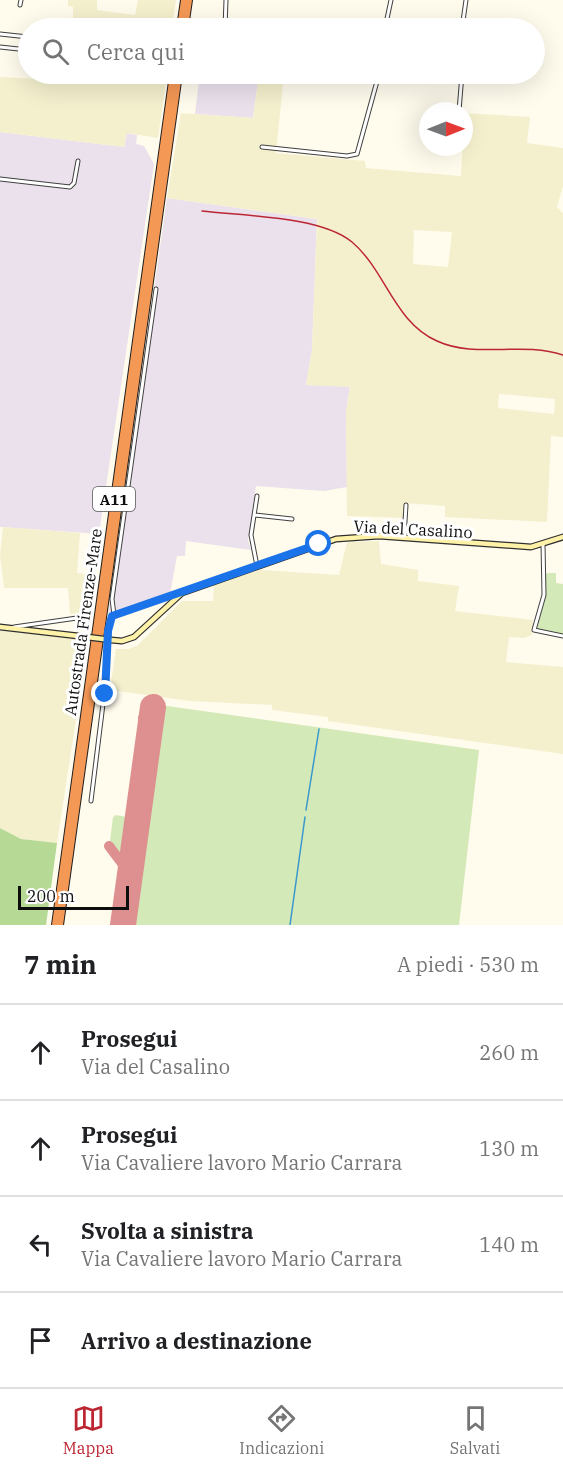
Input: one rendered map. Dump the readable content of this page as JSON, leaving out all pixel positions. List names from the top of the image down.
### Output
{
  "streets": {
    "highway": ["A11", "Autostrada Firenze-Mare"],
    "street": ["Via del Casalino"]
  },
  "scale_bar": "200 m",
  "north": "right",
  "page": {
    "search": "Cerca qui",
    "scale": "200 m",
    "heading": ["7 min", "A piedi · 530 m"],
    "list": [
      ["Prosegui", "Via del Casalino", "260 m"],
      ["Prosegui", "Via Cavaliere lavoro Mario Carrara", "130 m"],
      ["Svolta a sinistra", "Via Cavaliere lavoro Mario Carrara", "140 m"],
      "Arrivo a destinazione"
    ],
    "nav": ["Mappa", "Indicazioni", "Salvati"]
  }
}
